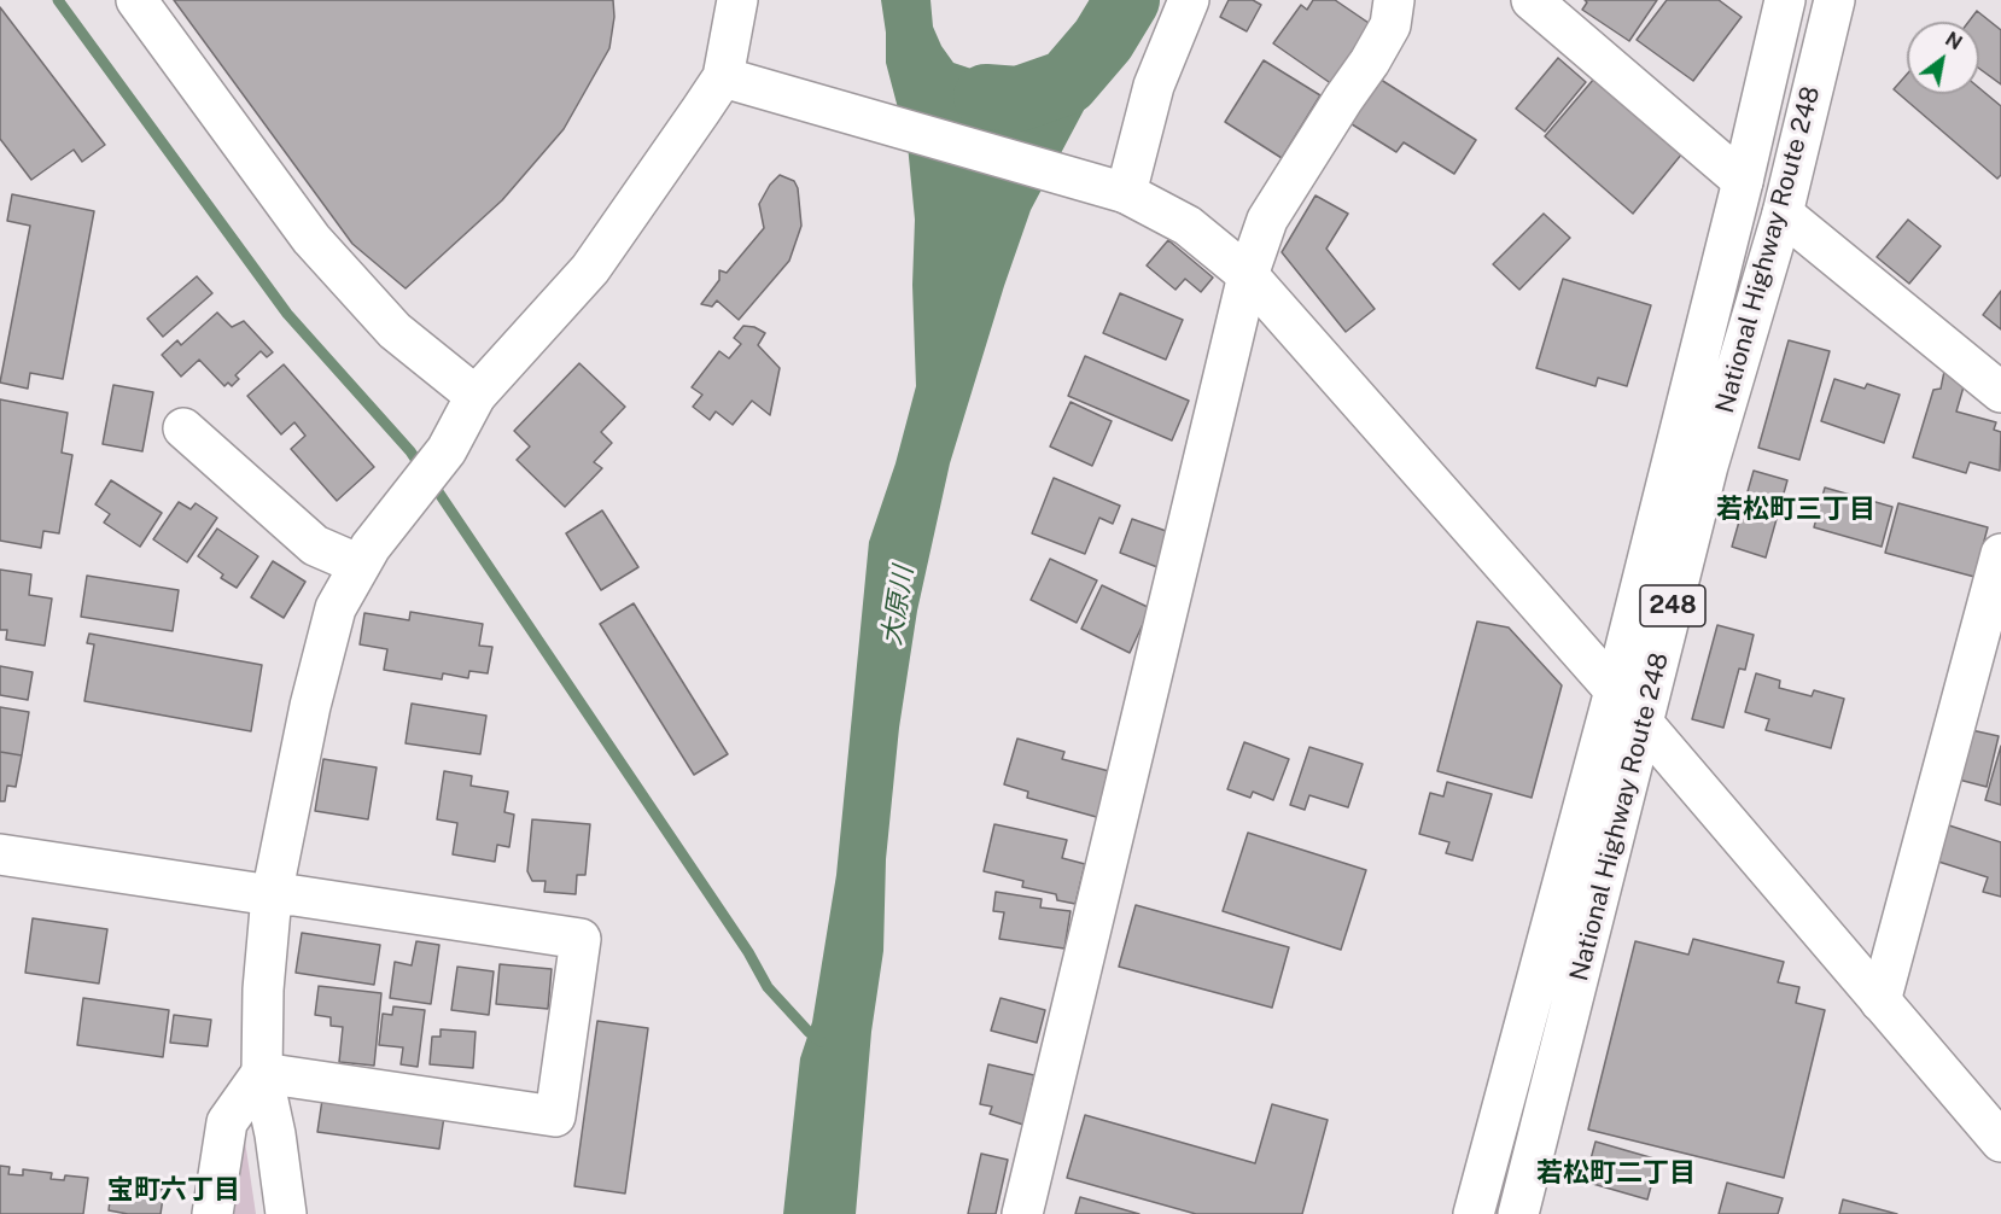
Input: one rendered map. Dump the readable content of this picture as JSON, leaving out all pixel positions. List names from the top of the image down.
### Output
{
  "streets": {
    "main road": ["National Highway Route 248", "248"]
  },
  "districts": ["若松町三丁目", "若松町二丁目", "宝町六丁目"],
  "water": ["大原川"],
  "north": "top right"
}
